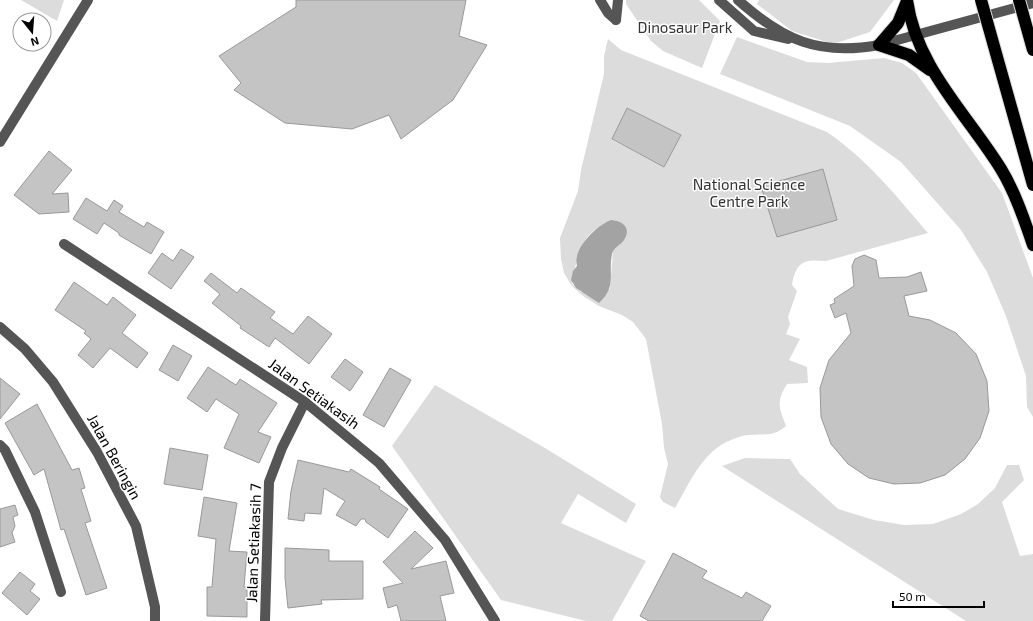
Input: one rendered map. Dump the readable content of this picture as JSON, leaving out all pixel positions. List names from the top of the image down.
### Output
{
  "streets": {
    "street": ["Jalan Setiakasih", "Jalan Beringin", "Jalan Setiakasih 7"]
  },
  "crossings": [
    ["Jalan Setiakasih", "Jalan Setiakasih 7"]
  ],
  "parks": ["Dinosaur Park", "National Science Centre Park"],
  "scale_bar": "50 m",
  "north": "bottom"
}
